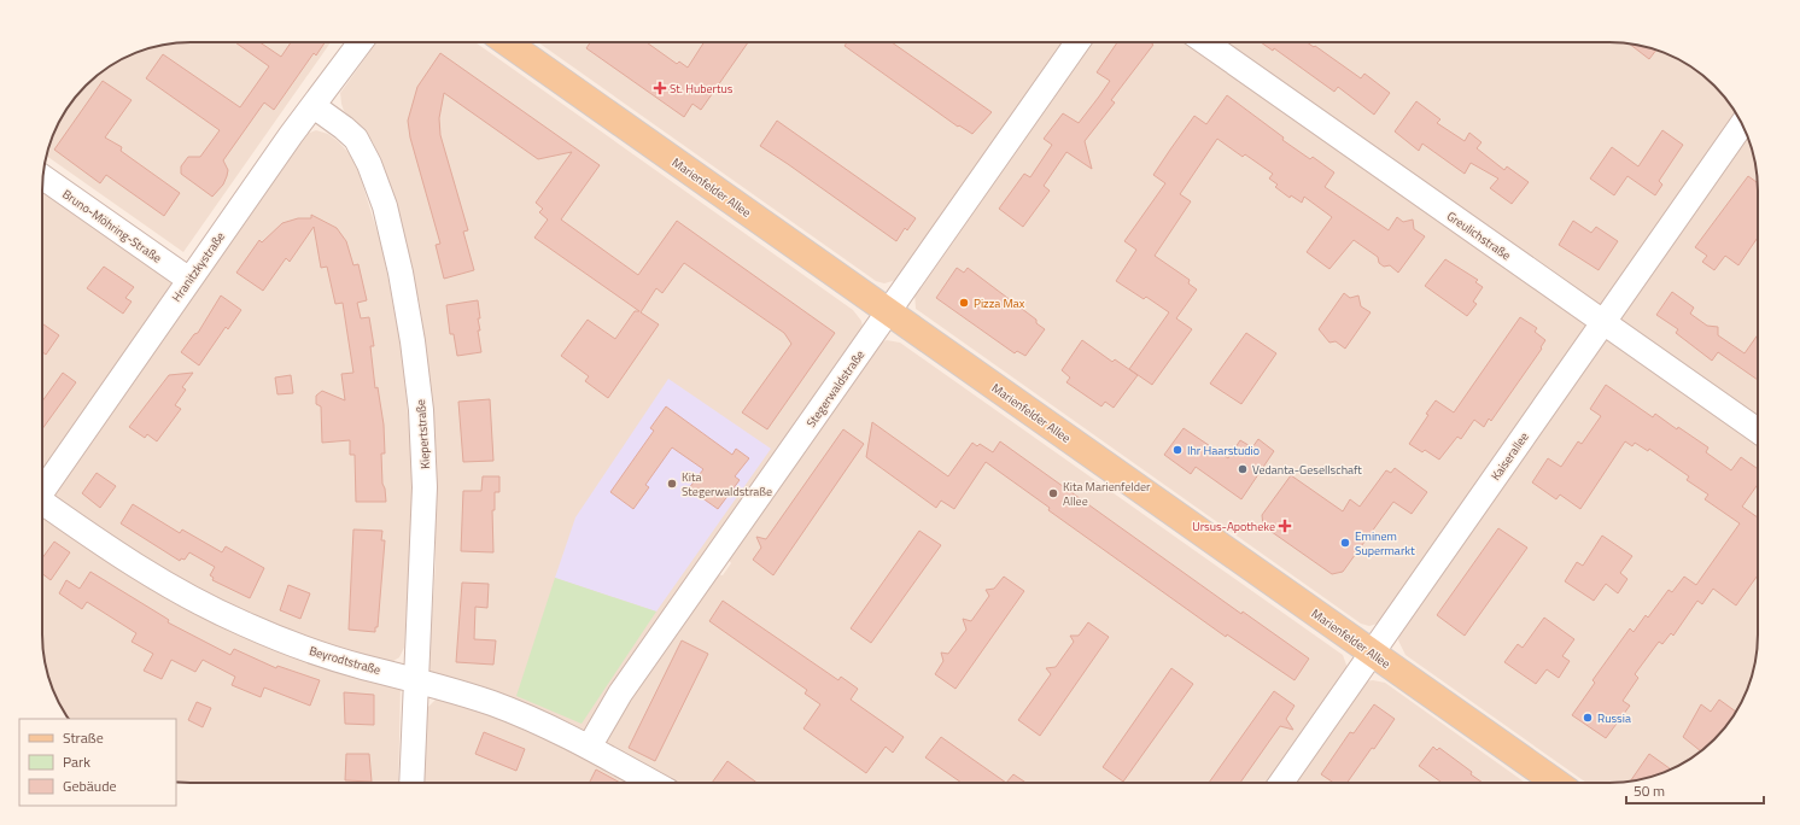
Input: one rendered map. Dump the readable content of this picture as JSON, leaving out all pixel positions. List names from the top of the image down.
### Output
{
  "streets": {
    "main road": ["Marienfelder Allee"],
    "street": [
      "Bruno-Möhring-Straße",
      "Greulichstraße",
      "Hranitzkystraße",
      "Stegerwaldstraße",
      "Kiepertstraße",
      "Kaiserallee",
      "Beyrodtstraße"
    ]
  },
  "crossings": [
    ["Marienfelder Allee", "Stegerwaldstraße"],
    ["Marienfelder Allee", "Kaiserallee"],
    ["Bruno-Möhring-Straße", "Hranitzkystraße"],
    ["Greulichstraße", "Kaiserallee"],
    ["Hranitzkystraße", "Kiepertstraße"],
    ["Stegerwaldstraße", "Beyrodtstraße"],
    ["Kiepertstraße", "Beyrodtstraße"]
  ],
  "places": {
    "health": ["St. Hubertus", "Ursus-Apotheke"],
    "other": [
      "Pizza Max",
      "Ihr Haarstudio",
      "Vedanta-Gesellschaft",
      "Kita Stegerwaldstraße",
      "Kita Marienfelder Allee",
      "Eminem Supermarkt",
      "Russia"
    ]
  },
  "legend": ["Straße", "Park", "Gebäude"],
  "scale_bar": "50 m"
}
